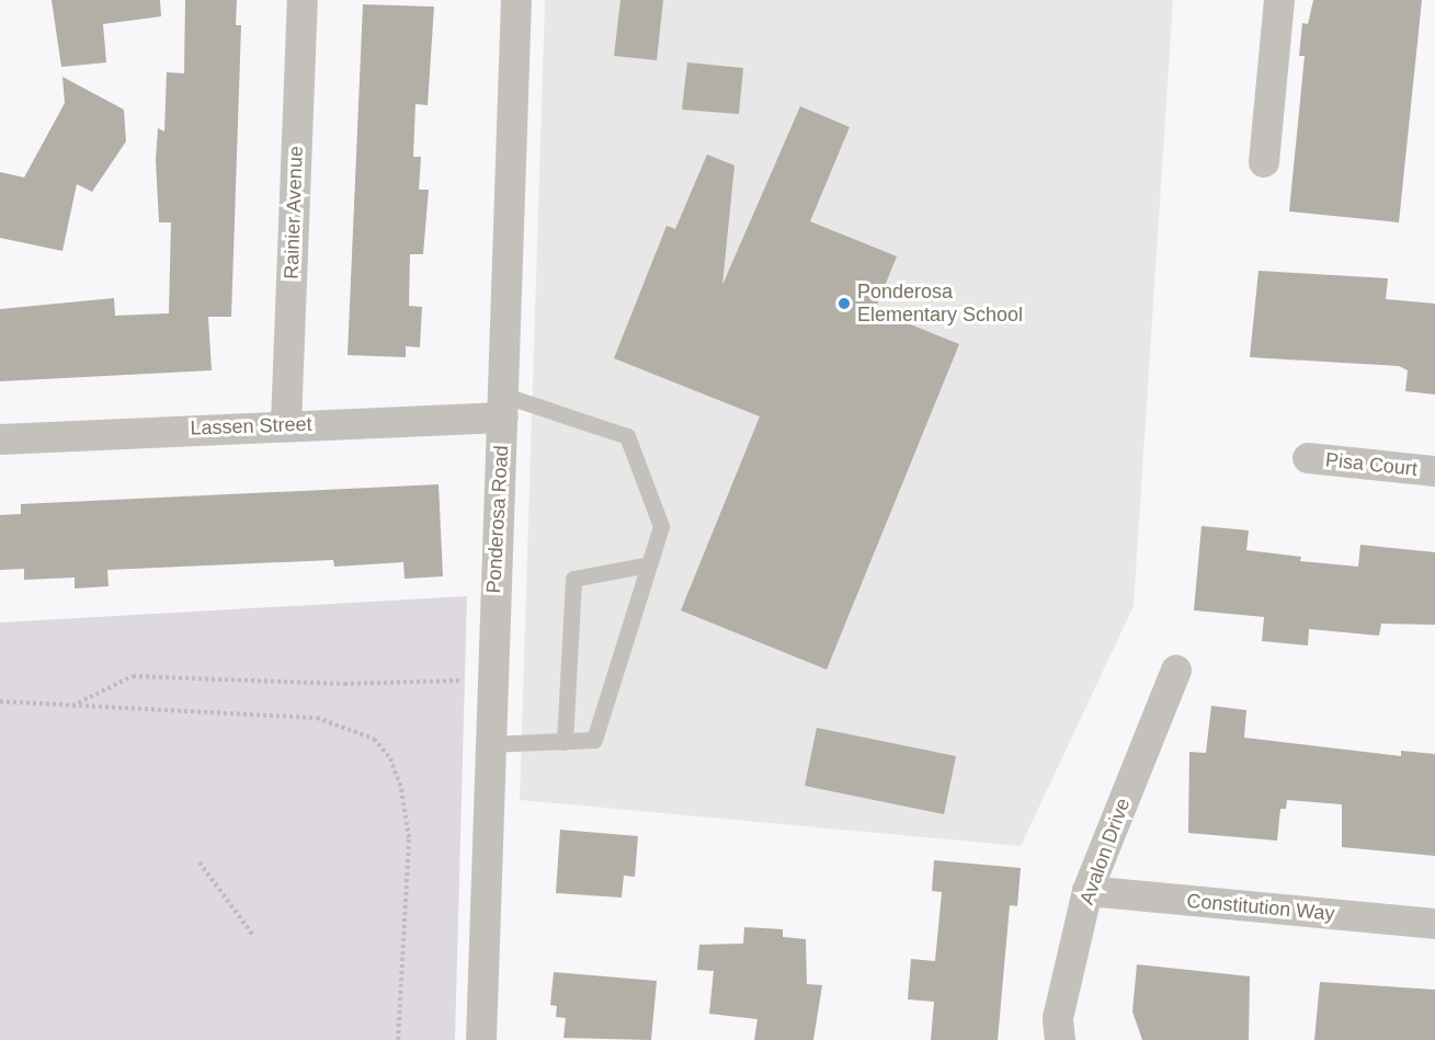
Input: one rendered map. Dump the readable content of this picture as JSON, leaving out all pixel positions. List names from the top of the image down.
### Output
{
  "streets": {
    "street": [
      "Rainier Avenue",
      "Lassen Street",
      "Pisa Court",
      "Ponderosa Road",
      "Avalon Drive",
      "Constitution Way"
    ]
  },
  "crossings": [
    ["Rainier Avenue", "Lassen Street"],
    ["Lassen Street", "Ponderosa Road"],
    ["Avalon Drive", "Constitution Way"]
  ],
  "places": ["Ponderosa Elementary School"]
}
